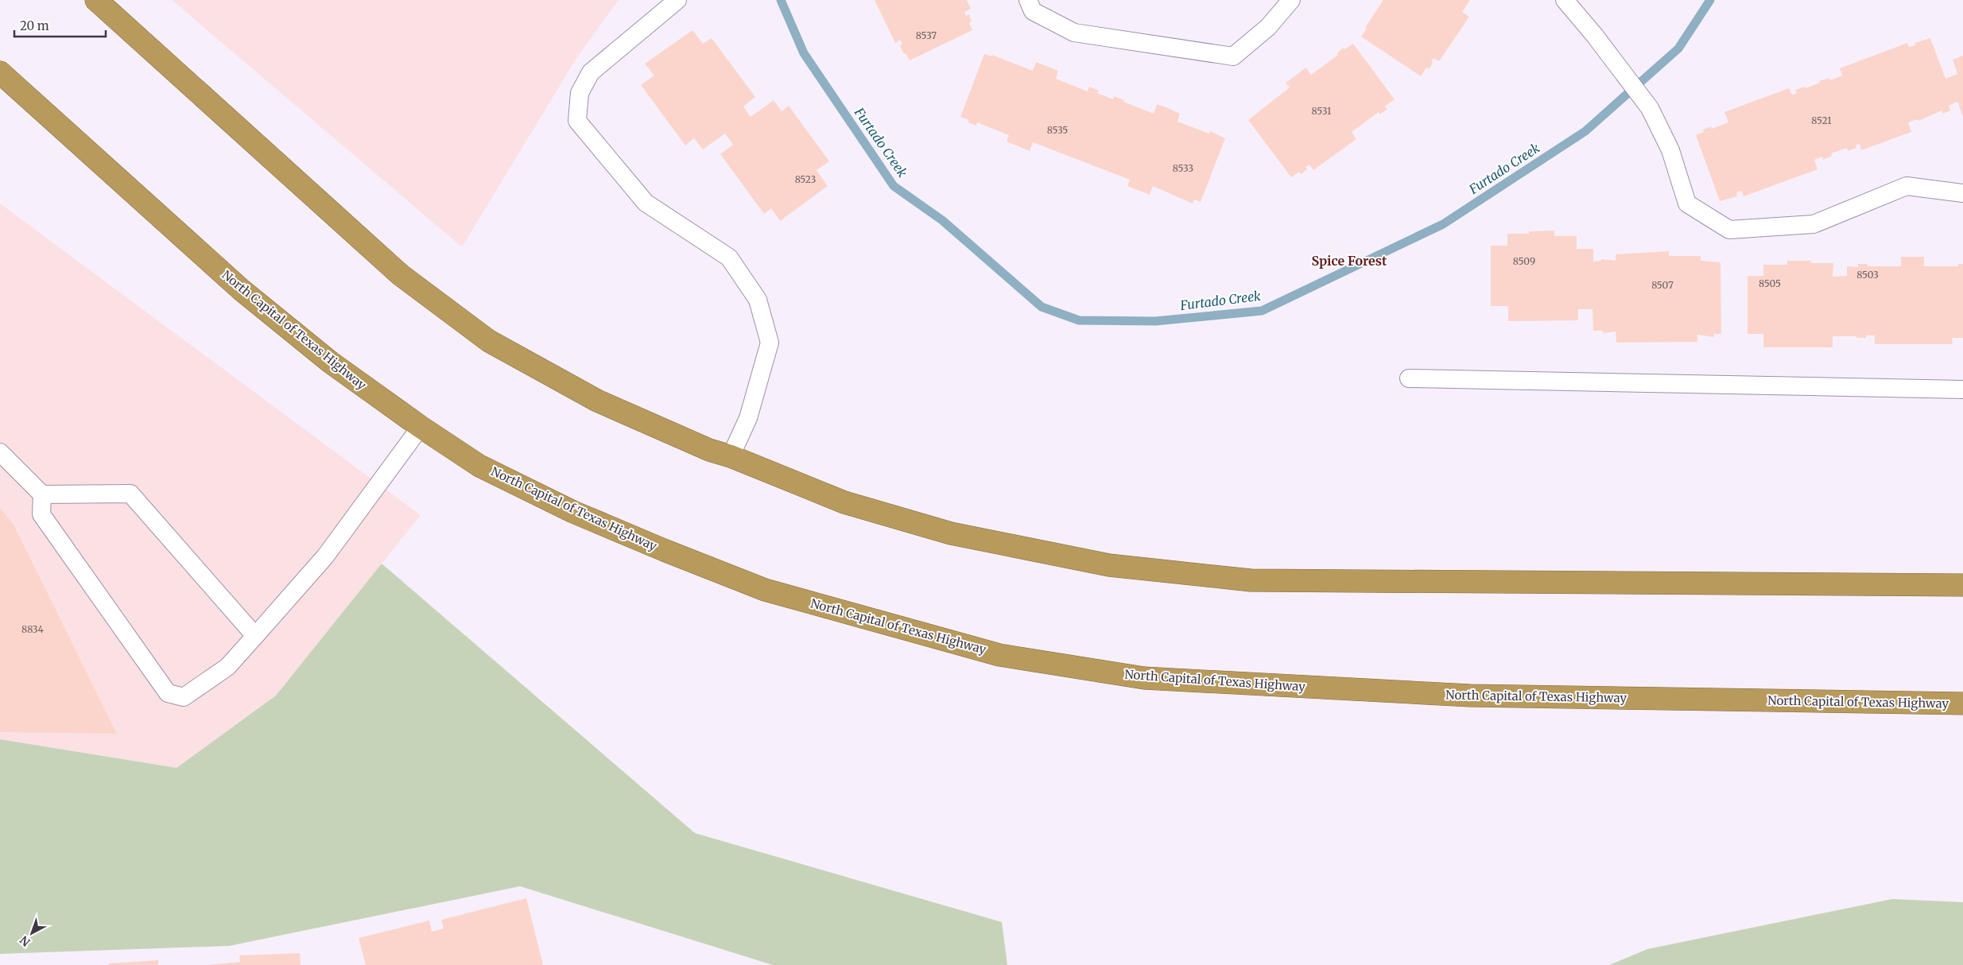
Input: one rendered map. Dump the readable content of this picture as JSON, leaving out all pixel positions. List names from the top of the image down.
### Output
{
  "streets": {
    "highway": ["North Capital of Texas Highway"]
  },
  "districts": ["Spice Forest"],
  "water": ["Furtado Creek"],
  "house_numbers": [
    "8537",
    "8531",
    "8521",
    "8535",
    "8533",
    "8523",
    "8509",
    "8503",
    "8505",
    "8507",
    "8834"
  ],
  "scale_bar": "20 m",
  "north": "bottom left"
}
